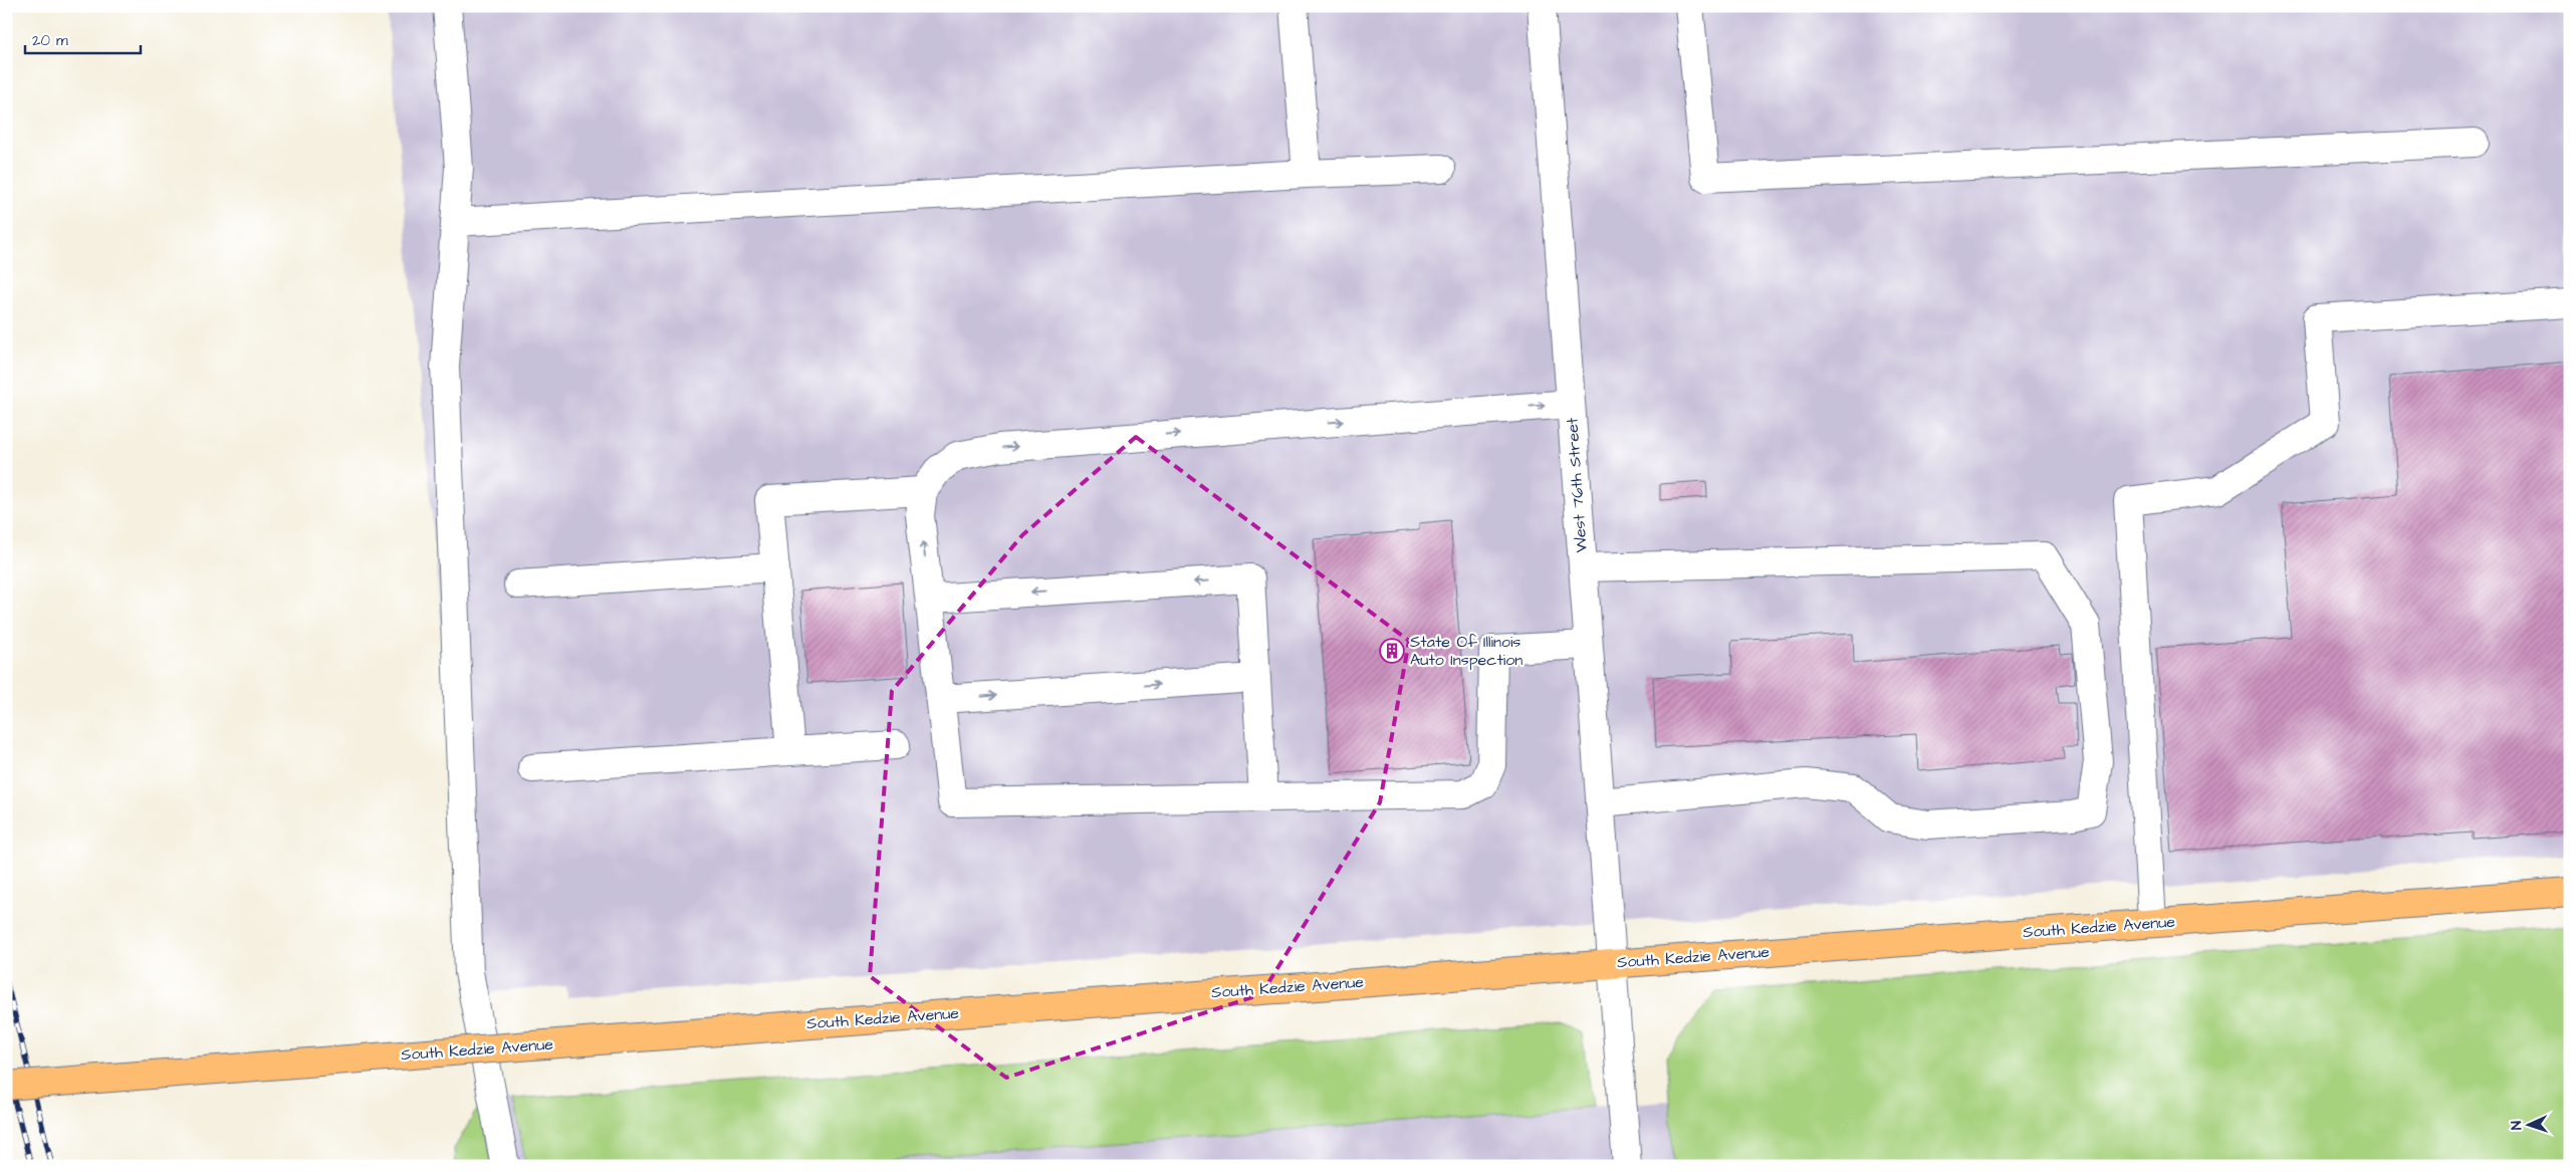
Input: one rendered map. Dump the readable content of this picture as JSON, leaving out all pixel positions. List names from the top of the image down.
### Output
{
  "streets": {
    "main road": ["South Kedzie Avenue"],
    "street": ["West 76th Street"]
  },
  "crossings": [
    ["West 76th Street", "South Kedzie Avenue"]
  ],
  "places": {
    "building": ["State Of Illinois Auto Inspection"]
  },
  "scale_bar": "20 m",
  "north": "left"
}
